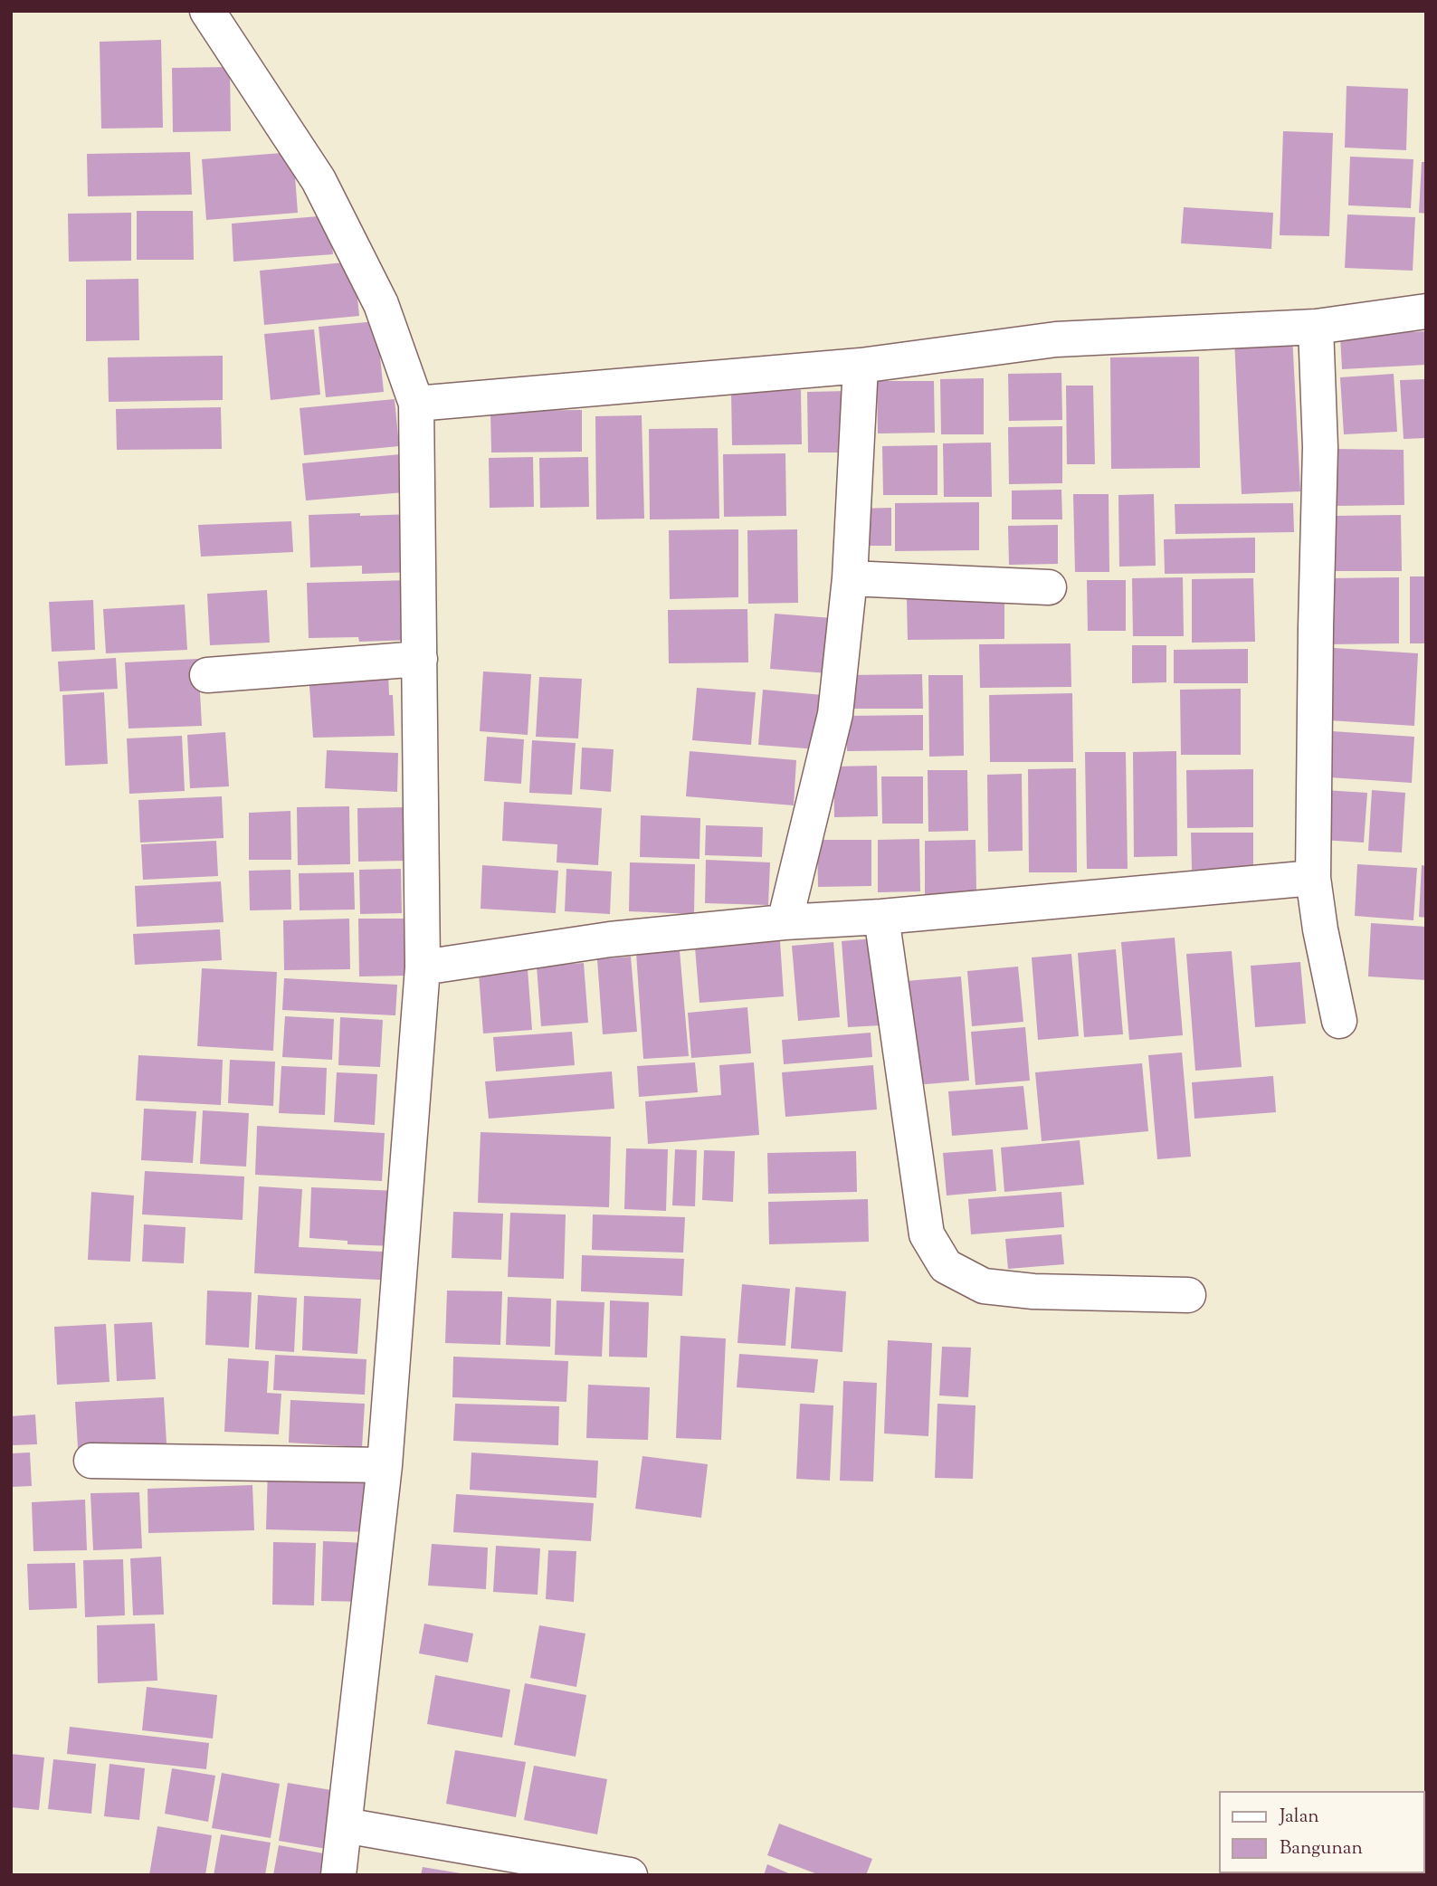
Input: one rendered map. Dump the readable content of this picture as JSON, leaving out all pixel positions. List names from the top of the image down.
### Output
{
  "legend": ["Jalan", "Bangunan"]
}
